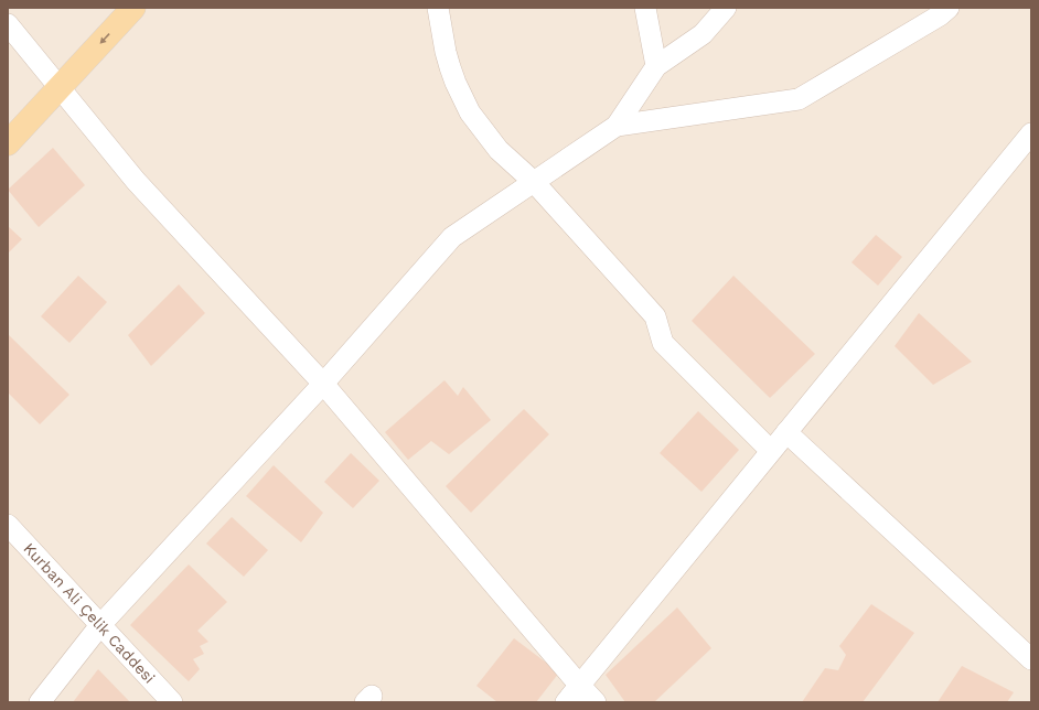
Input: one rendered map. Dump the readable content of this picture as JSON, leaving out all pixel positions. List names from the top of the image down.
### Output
{
  "streets": {
    "street": ["Kurban Ali Çelik Caddesi"]
  }
}
